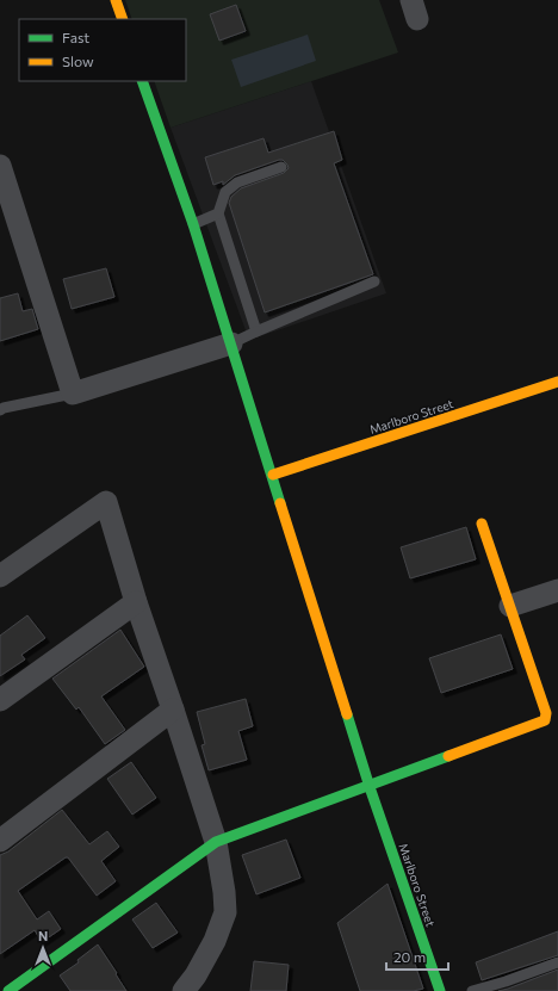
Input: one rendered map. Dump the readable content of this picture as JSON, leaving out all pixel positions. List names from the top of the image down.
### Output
{
  "streets": {
    "street": ["Marlboro Street"]
  },
  "legend": ["Fast", "Slow"],
  "scale_bar": "20 m",
  "north": "top"
}
